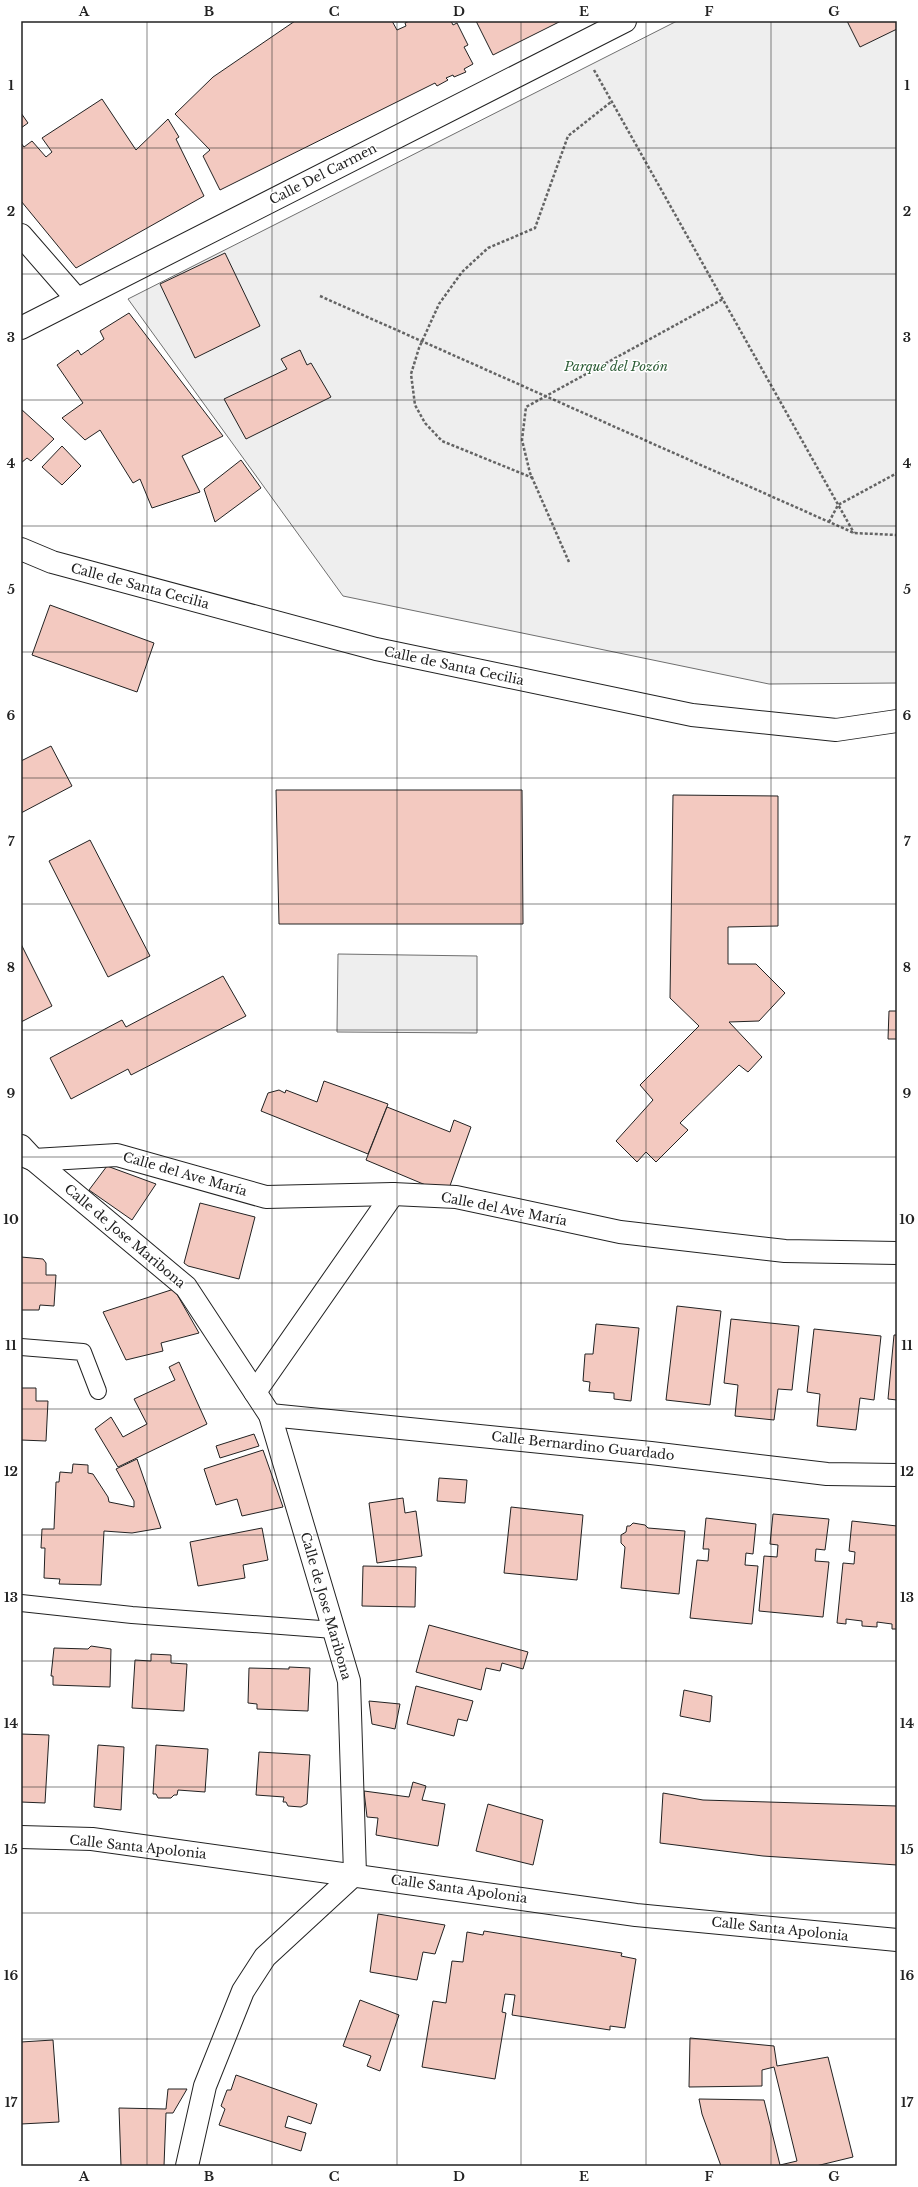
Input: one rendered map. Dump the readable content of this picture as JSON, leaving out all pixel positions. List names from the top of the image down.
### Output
{
  "streets": {
    "street": [
      "Calle Del Carmen",
      "Calle de Santa Cecilia",
      "Calle del Ave María",
      "Calle de Jose Maribona",
      "Calle Bernardino Guardado",
      "Calle Santa Apolonia"
    ]
  },
  "crossings": [
    ["Calle del Ave María", "Calle de Jose Maribona"],
    ["Calle de Jose Maribona", "Calle Bernardino Guardado"],
    ["Calle de Jose Maribona", "Calle Santa Apolonia"]
  ],
  "parks": ["Parque del Pozón"],
  "grid": {
    "columns": [
      "A",
      "B",
      "C",
      "D",
      "E",
      "F",
      "G"
    ],
    "rows": [
      "1",
      "2",
      "3",
      "4",
      "5",
      "6",
      "7",
      "8",
      "9",
      "10",
      "11",
      "12",
      "13",
      "14",
      "15",
      "16",
      "17"
    ]
  }
}
